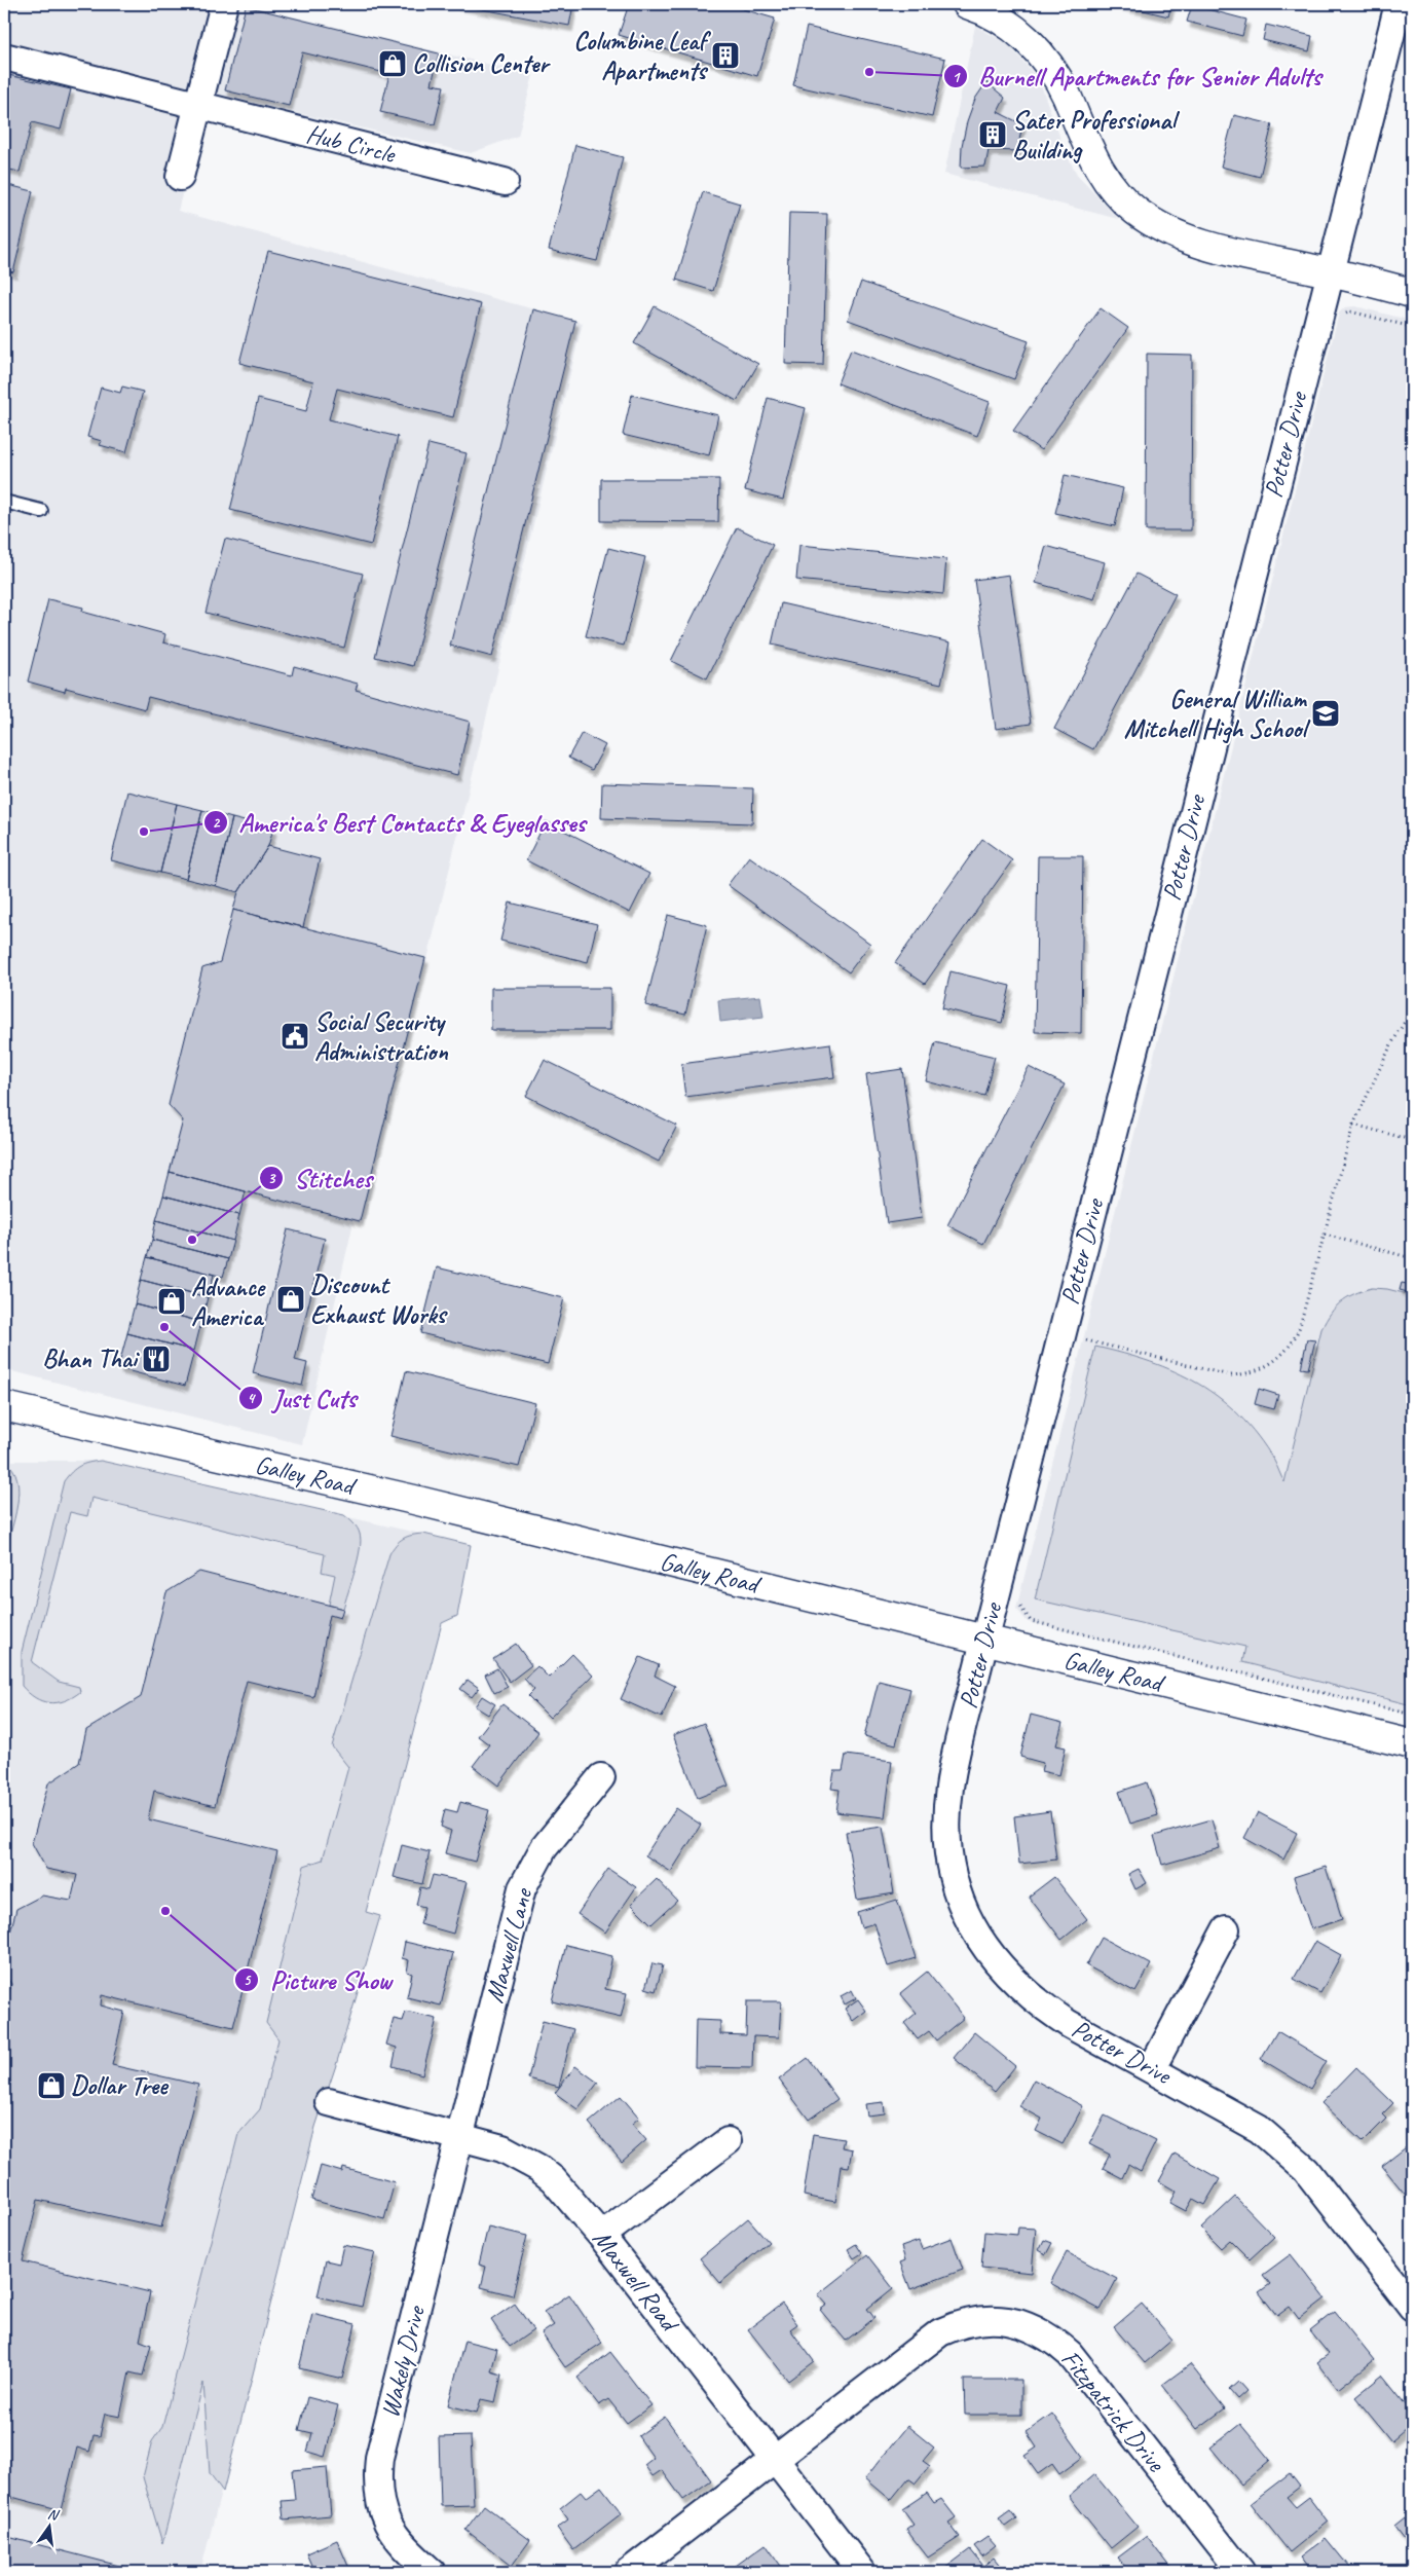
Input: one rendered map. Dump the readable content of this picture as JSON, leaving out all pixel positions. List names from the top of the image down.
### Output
{
  "streets": {
    "main road": ["Galley Road"],
    "street": [
      "Hub Circle",
      "Potter Drive",
      "Maxwell Lane",
      "Maxwell Road",
      "Wakely Drive",
      "Fitzpatrick Drive"
    ]
  },
  "crossings": [
    ["Potter Drive", "Galley Road"],
    ["Maxwell Lane", "Maxwell Road"],
    ["Maxwell Lane", "Wakely Drive"],
    ["Maxwell Road", "Wakely Drive"],
    ["Maxwell Road", "Fitzpatrick Drive"]
  ],
  "places": {
    "building": ["Columbine Leaf Apartments", "Sater Professional Building"],
    "shop": [
      "Collision Center",
      "Discount Exhaust Works",
      "Advance America",
      "Dollar Tree"
    ],
    "other": [
      "Burnell Apartments for Senior Adults",
      "America's Best Contacts & Eyeglasses",
      "Stitches",
      "Just Cuts",
      "Picture Show"
    ],
    "school or university": ["General William Mitchell High School"],
    "public building": ["Social Security Administration"],
    "restaurant": ["Bhan Thai"]
  },
  "north": "top"
}
